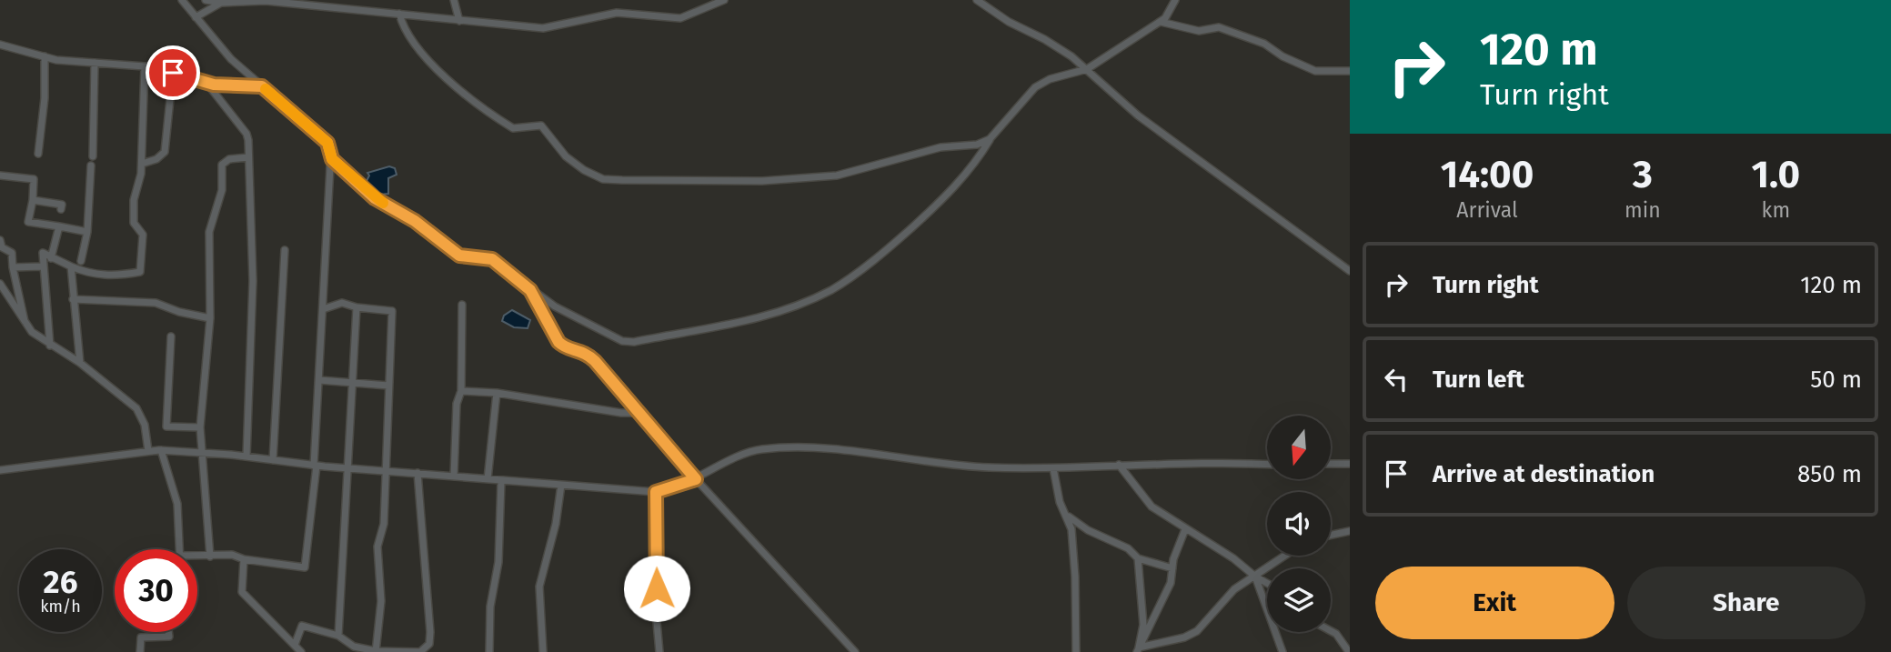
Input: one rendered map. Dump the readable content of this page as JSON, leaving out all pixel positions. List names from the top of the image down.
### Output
{
  "north": "bottom",
  "page": {
    "turn": ["120 m", "Turn right"],
    "eta": [
      "14:00",
      "Arrival",
      "3",
      "min",
      "1.0",
      "km"
    ],
    "list": [
      {
        "name": "Turn right",
        "value": "120 m"
      },
      {
        "name": "Turn left",
        "value": "50 m"
      },
      {
        "name": "Arrive at destination",
        "value": "850 m"
      }
    ],
    "speed": "26 km/h",
    "limit": "30",
    "buttons": ["Exit", "Share"]
  }
}
